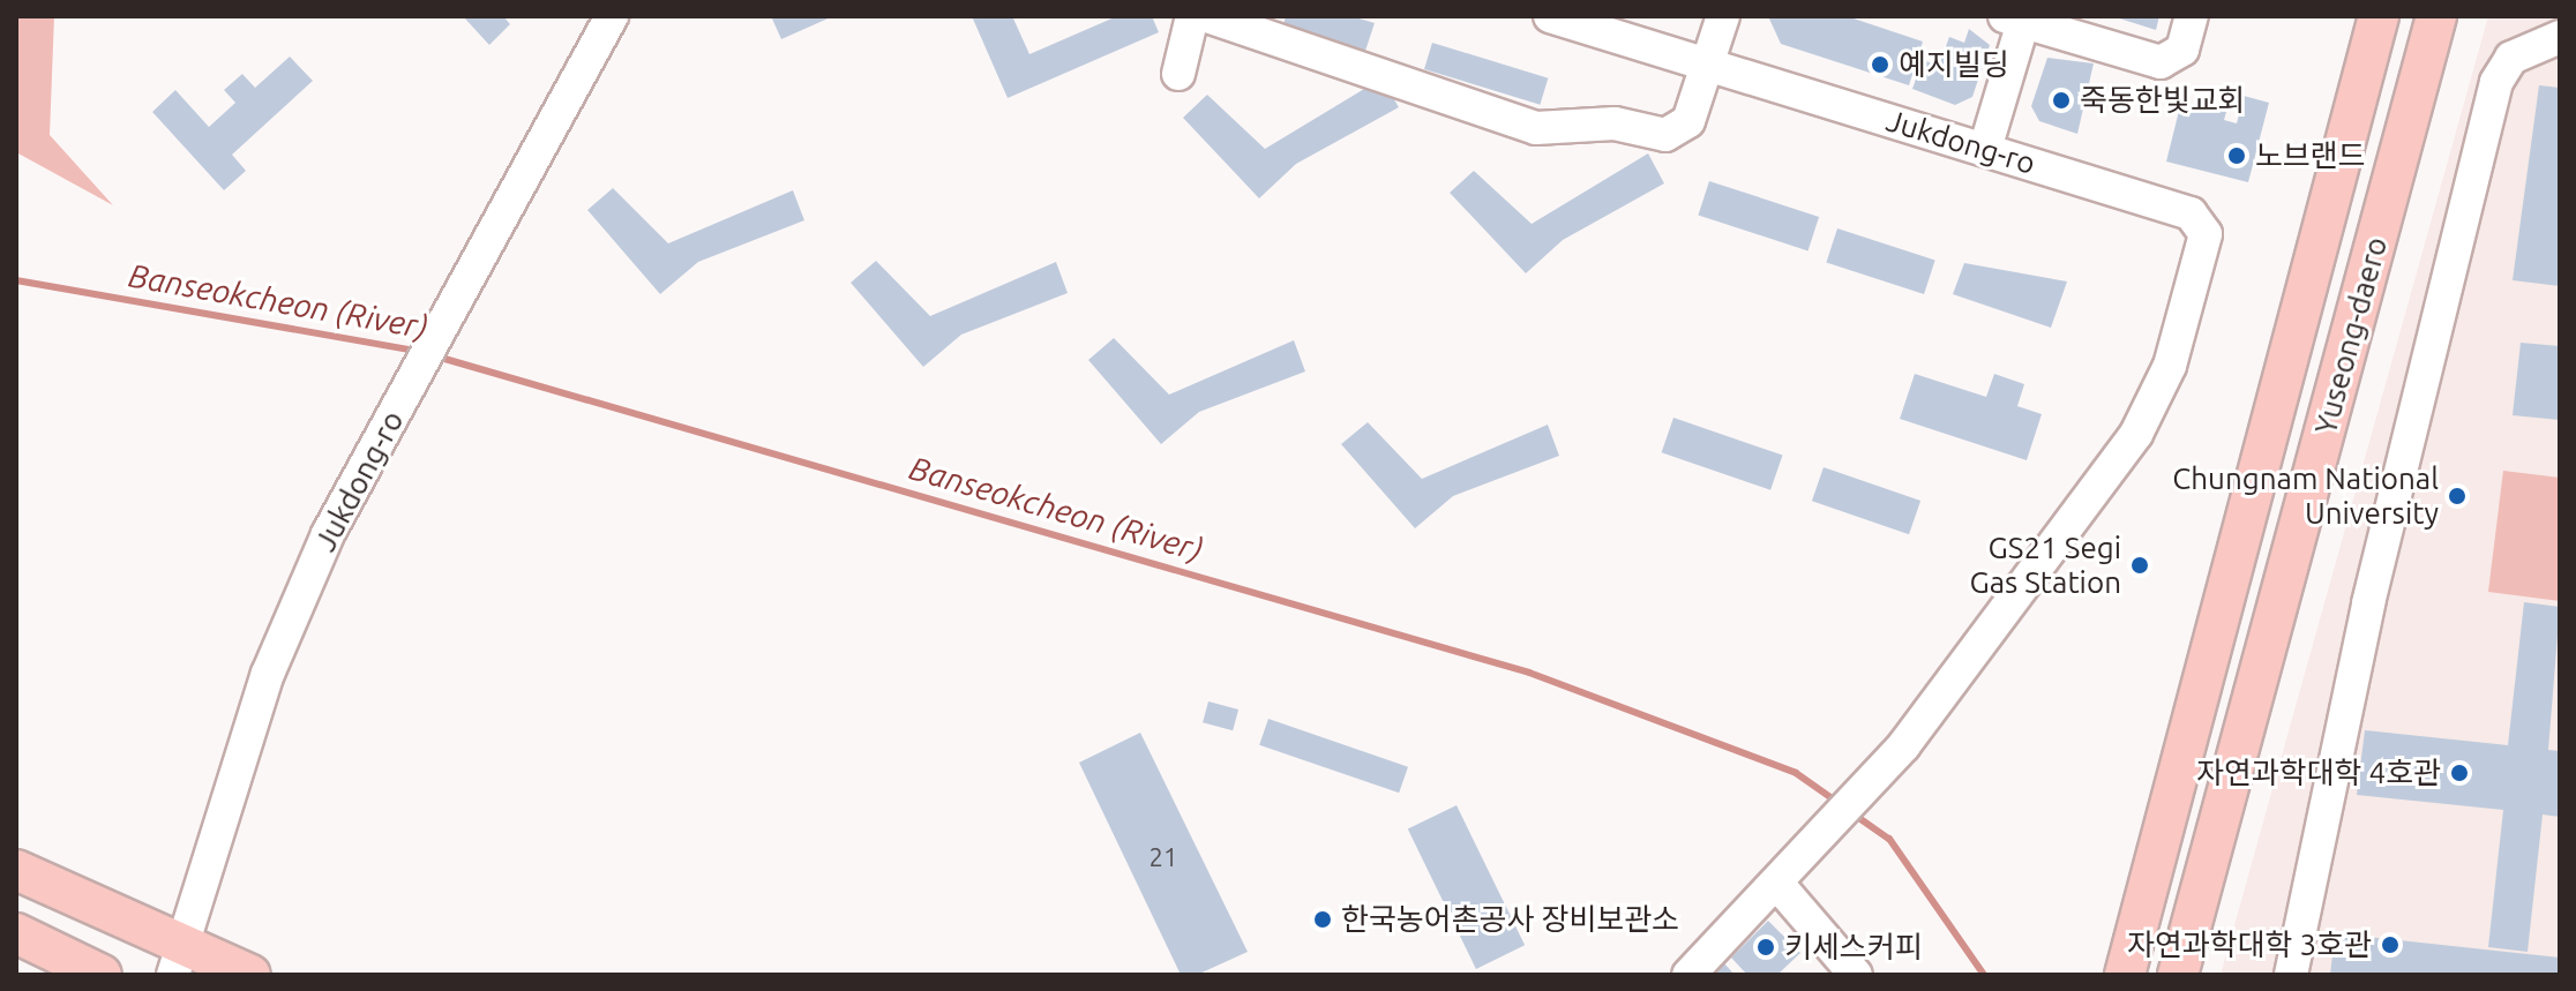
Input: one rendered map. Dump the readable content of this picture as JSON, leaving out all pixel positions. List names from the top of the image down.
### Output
{
  "streets": {
    "main road": ["Yuseong-daero"],
    "street": ["Jukdong-ro"]
  },
  "water": ["Banseokcheon (River)"],
  "places": [
    "예지빌딩",
    "죽동한빛교회",
    "노브랜드",
    "Chungnam National University",
    "GS21 Segi Gas Station",
    "자연과학대학 4호관",
    "한국농어촌공사 장비보관소",
    "자연과학대학 3호관",
    "키세스커피"
  ],
  "house_numbers": ["21"]
}
